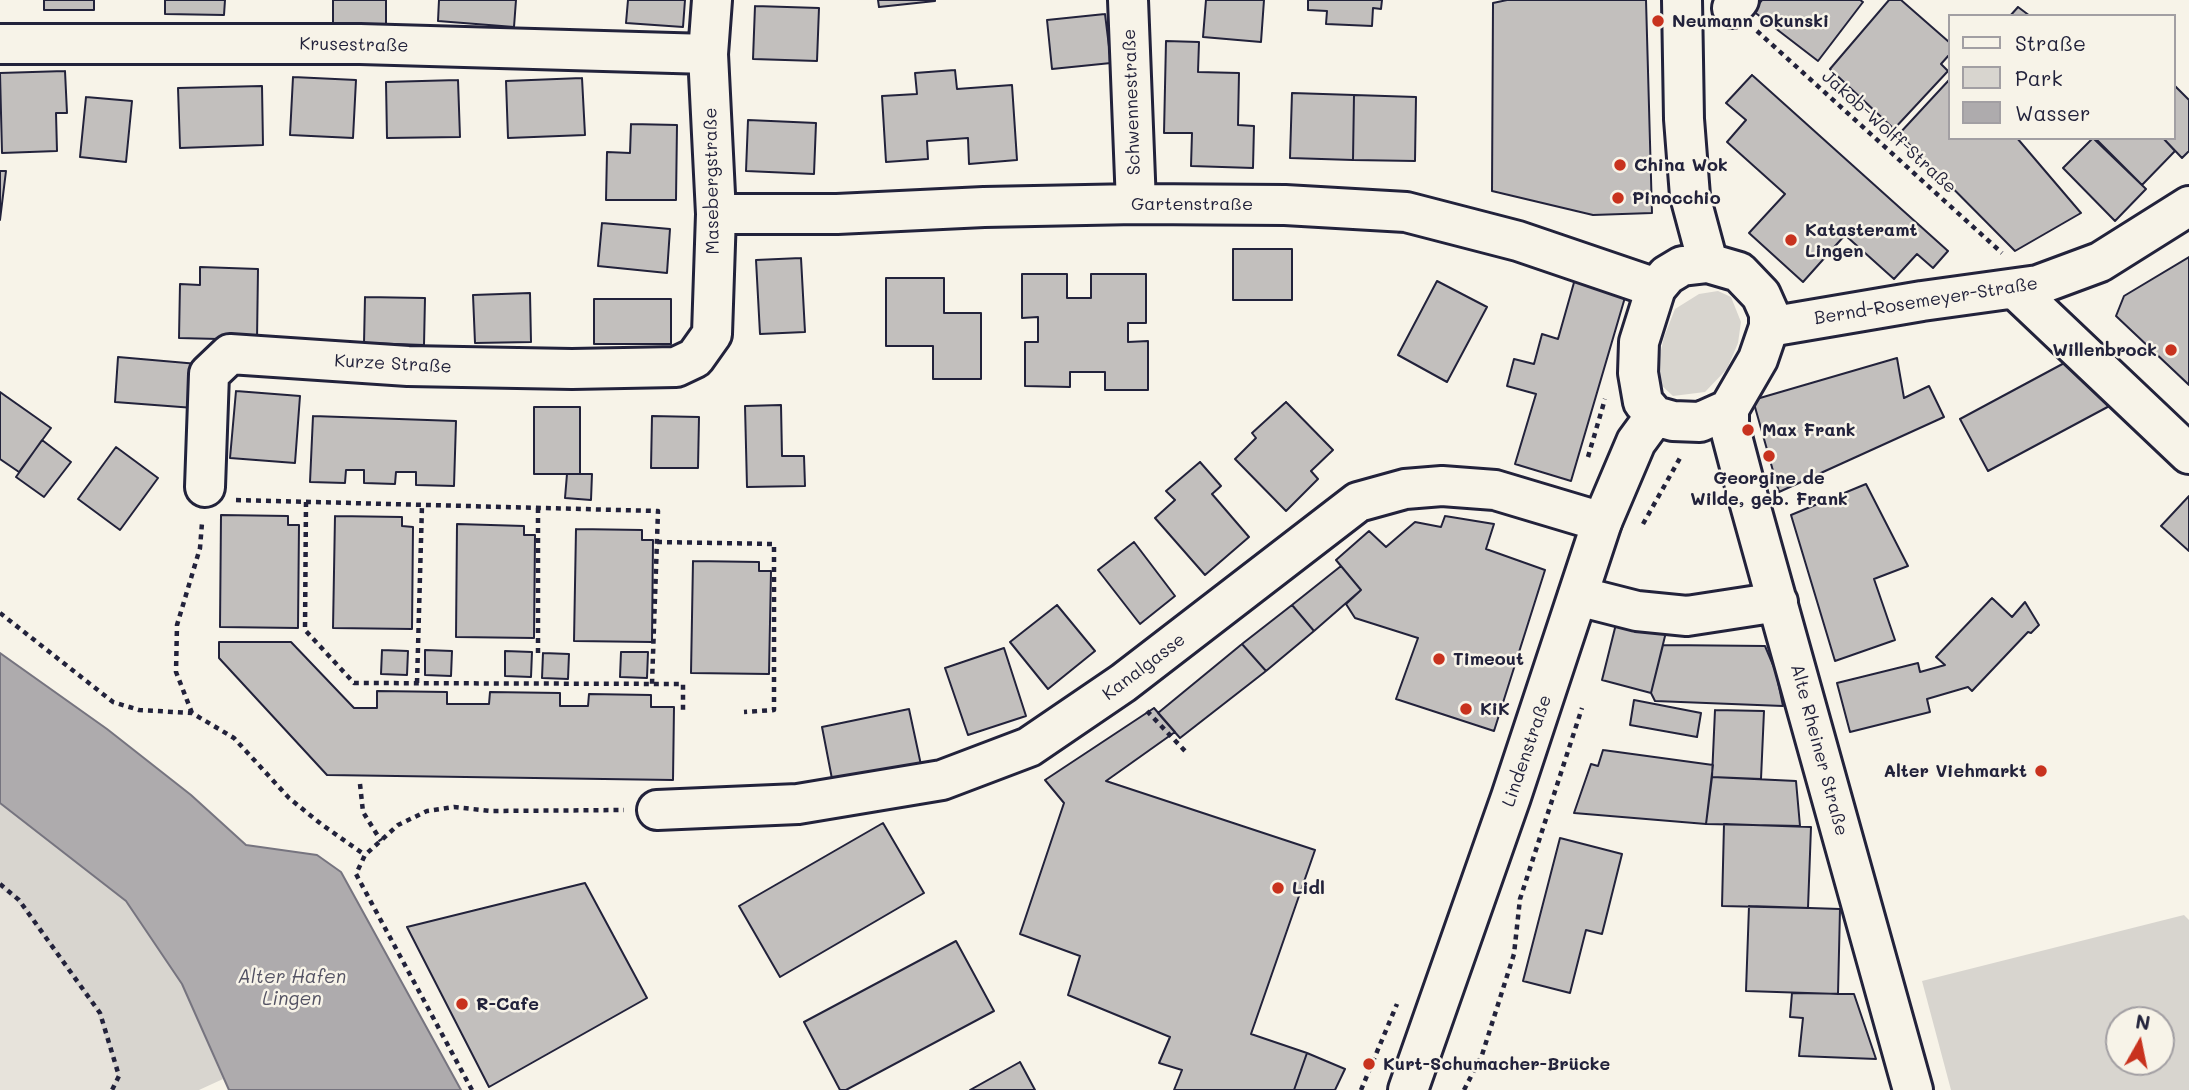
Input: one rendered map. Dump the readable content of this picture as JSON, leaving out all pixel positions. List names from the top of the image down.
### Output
{
  "streets": {
    "street": [
      "Krusestraße",
      "Schwennestraße",
      "Masebergstraße",
      "Gartenstraße",
      "Bernd-Rosemeyer-Straße",
      "Kurze Straße",
      "Kanalgasse",
      "Alte Rheiner Straße",
      "Lindenstraße"
    ],
    "path": ["Jakob-Wolff-Straße"]
  },
  "crossings": [
    ["Krusestraße", "Masebergstraße"],
    ["Schwennestraße", "Gartenstraße"],
    ["Jakob-Wolff-Straße", "Bernd-Rosemeyer-Straße"],
    ["Masebergstraße", "Gartenstraße"],
    ["Masebergstraße", "Kurze Straße"],
    ["Gartenstraße", "Bernd-Rosemeyer-Straße"],
    ["Gartenstraße", "Alte Rheiner Straße"],
    ["Gartenstraße", "Lindenstraße"],
    ["Bernd-Rosemeyer-Straße", "Alte Rheiner Straße"],
    ["Bernd-Rosemeyer-Straße", "Lindenstraße"],
    ["Kanalgasse", "Lindenstraße"],
    ["Alte Rheiner Straße", "Lindenstraße"]
  ],
  "water": ["Alter Hafen Lingen"],
  "places": [
    "Neumann Okunski",
    "China Wok",
    "Pinocchio",
    "Katasteramt Lingen",
    "Willenbrock",
    "Max Frank",
    "Georgine de Wilde, geb. Frank",
    "Timeout",
    "KiK",
    "Alter Viehmarkt",
    "Lidl",
    "R-Cafe",
    "Kurt-Schumacher-Brücke"
  ],
  "legend": ["Straße", "Park", "Wasser"],
  "north": "top"
}
